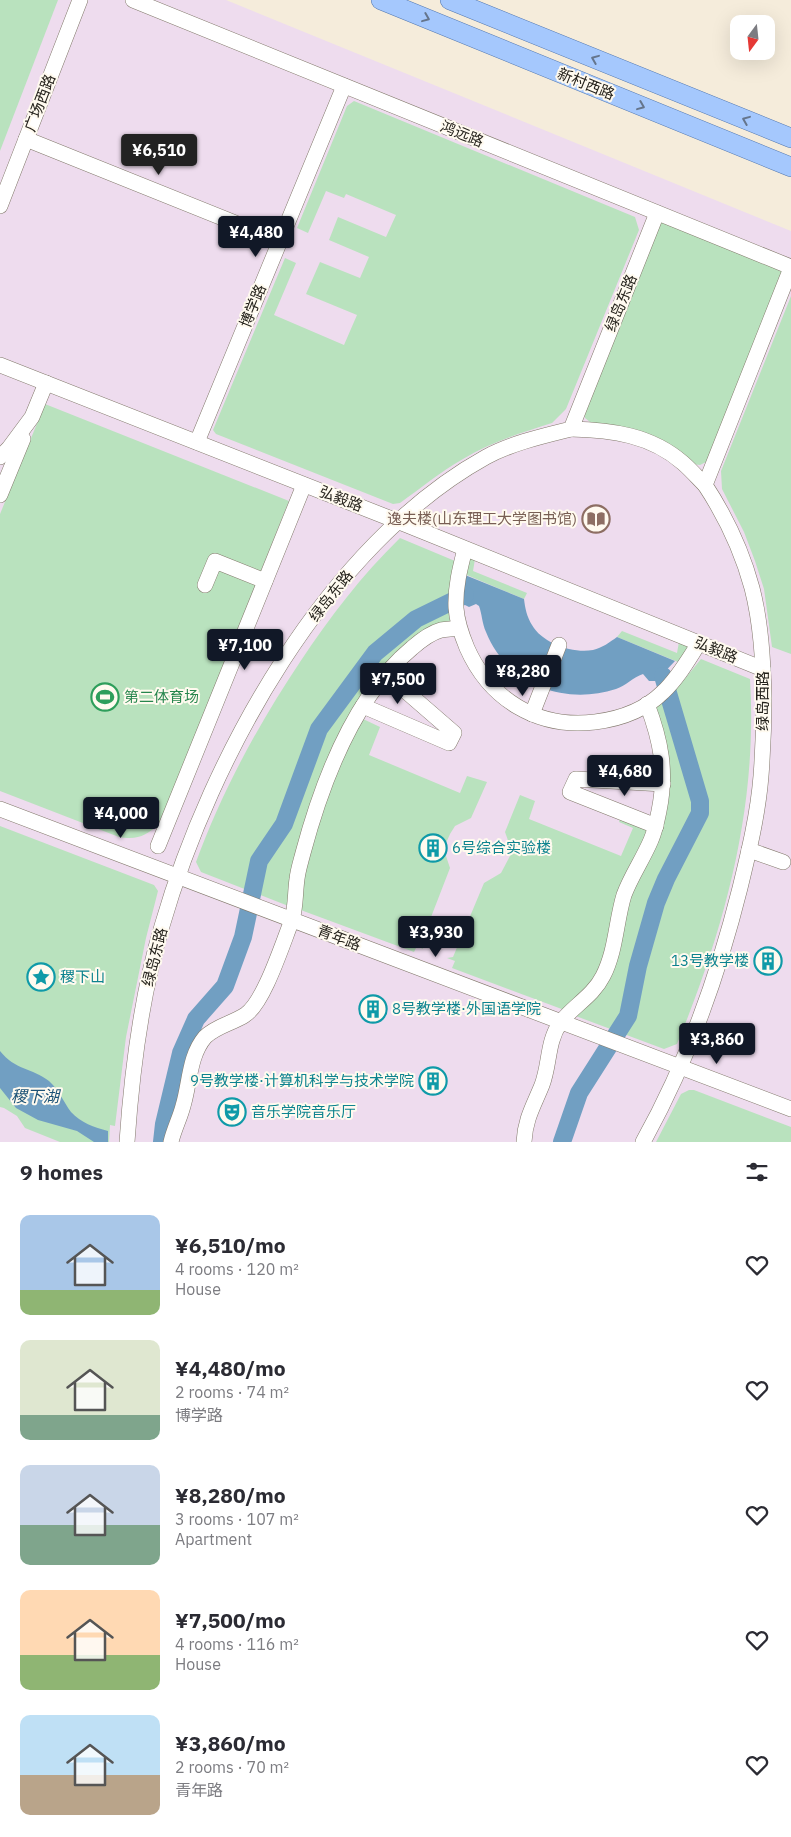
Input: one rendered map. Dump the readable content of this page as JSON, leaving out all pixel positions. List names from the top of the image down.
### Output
{
  "streets": {
    "main road": ["新村西路"],
    "street": [
      "广场西路",
      "鸿远路",
      "绿岛东路",
      "博学路",
      "弘毅路",
      "绿岛西路",
      "青年路"
    ]
  },
  "crossings": [
    ["鸿远路", "绿岛东路"],
    ["鸿远路", "博学路"],
    ["绿岛东路", "弘毅路"],
    ["绿岛东路", "绿岛西路"],
    ["绿岛东路", "青年路"],
    ["博学路", "弘毅路"],
    ["弘毅路", "绿岛西路"],
    ["绿岛西路", "青年路"]
  ],
  "water": ["稷下湖"],
  "places": {
    "library": ["逸夫楼(山东理工大学图书馆)"],
    "sports": ["第二体育场"],
    "building": [
      "6号综合实验楼",
      "13号教学楼",
      "8号教学楼·外国语学院",
      "9号教学楼·计算机科学与技术学院"
    ],
    "place": ["稷下山"],
    "theatre": ["音乐学院音乐厅"]
  },
  "north": "bottom",
  "page": {
    "price": [
      "¥6,510",
      "¥4,480",
      "¥7,100",
      "¥8,280",
      "¥7,500",
      "¥4,680",
      "¥4,000",
      "¥3,930",
      "¥3,860"
    ],
    "heading": "9 homes",
    "list": [
      {
        "name": "¥6,510/mo",
        "note": "4 rooms · 120 m² · House"
      },
      {
        "name": "¥4,480/mo",
        "note": "2 rooms · 74 m² · 博学路"
      },
      {
        "name": "¥8,280/mo",
        "note": "3 rooms · 107 m² · Apartment"
      },
      {
        "name": "¥7,500/mo",
        "note": "4 rooms · 116 m² · House"
      },
      {
        "name": "¥3,860/mo",
        "note": "2 rooms · 70 m² · 青年路"
      }
    ]
  }
}
